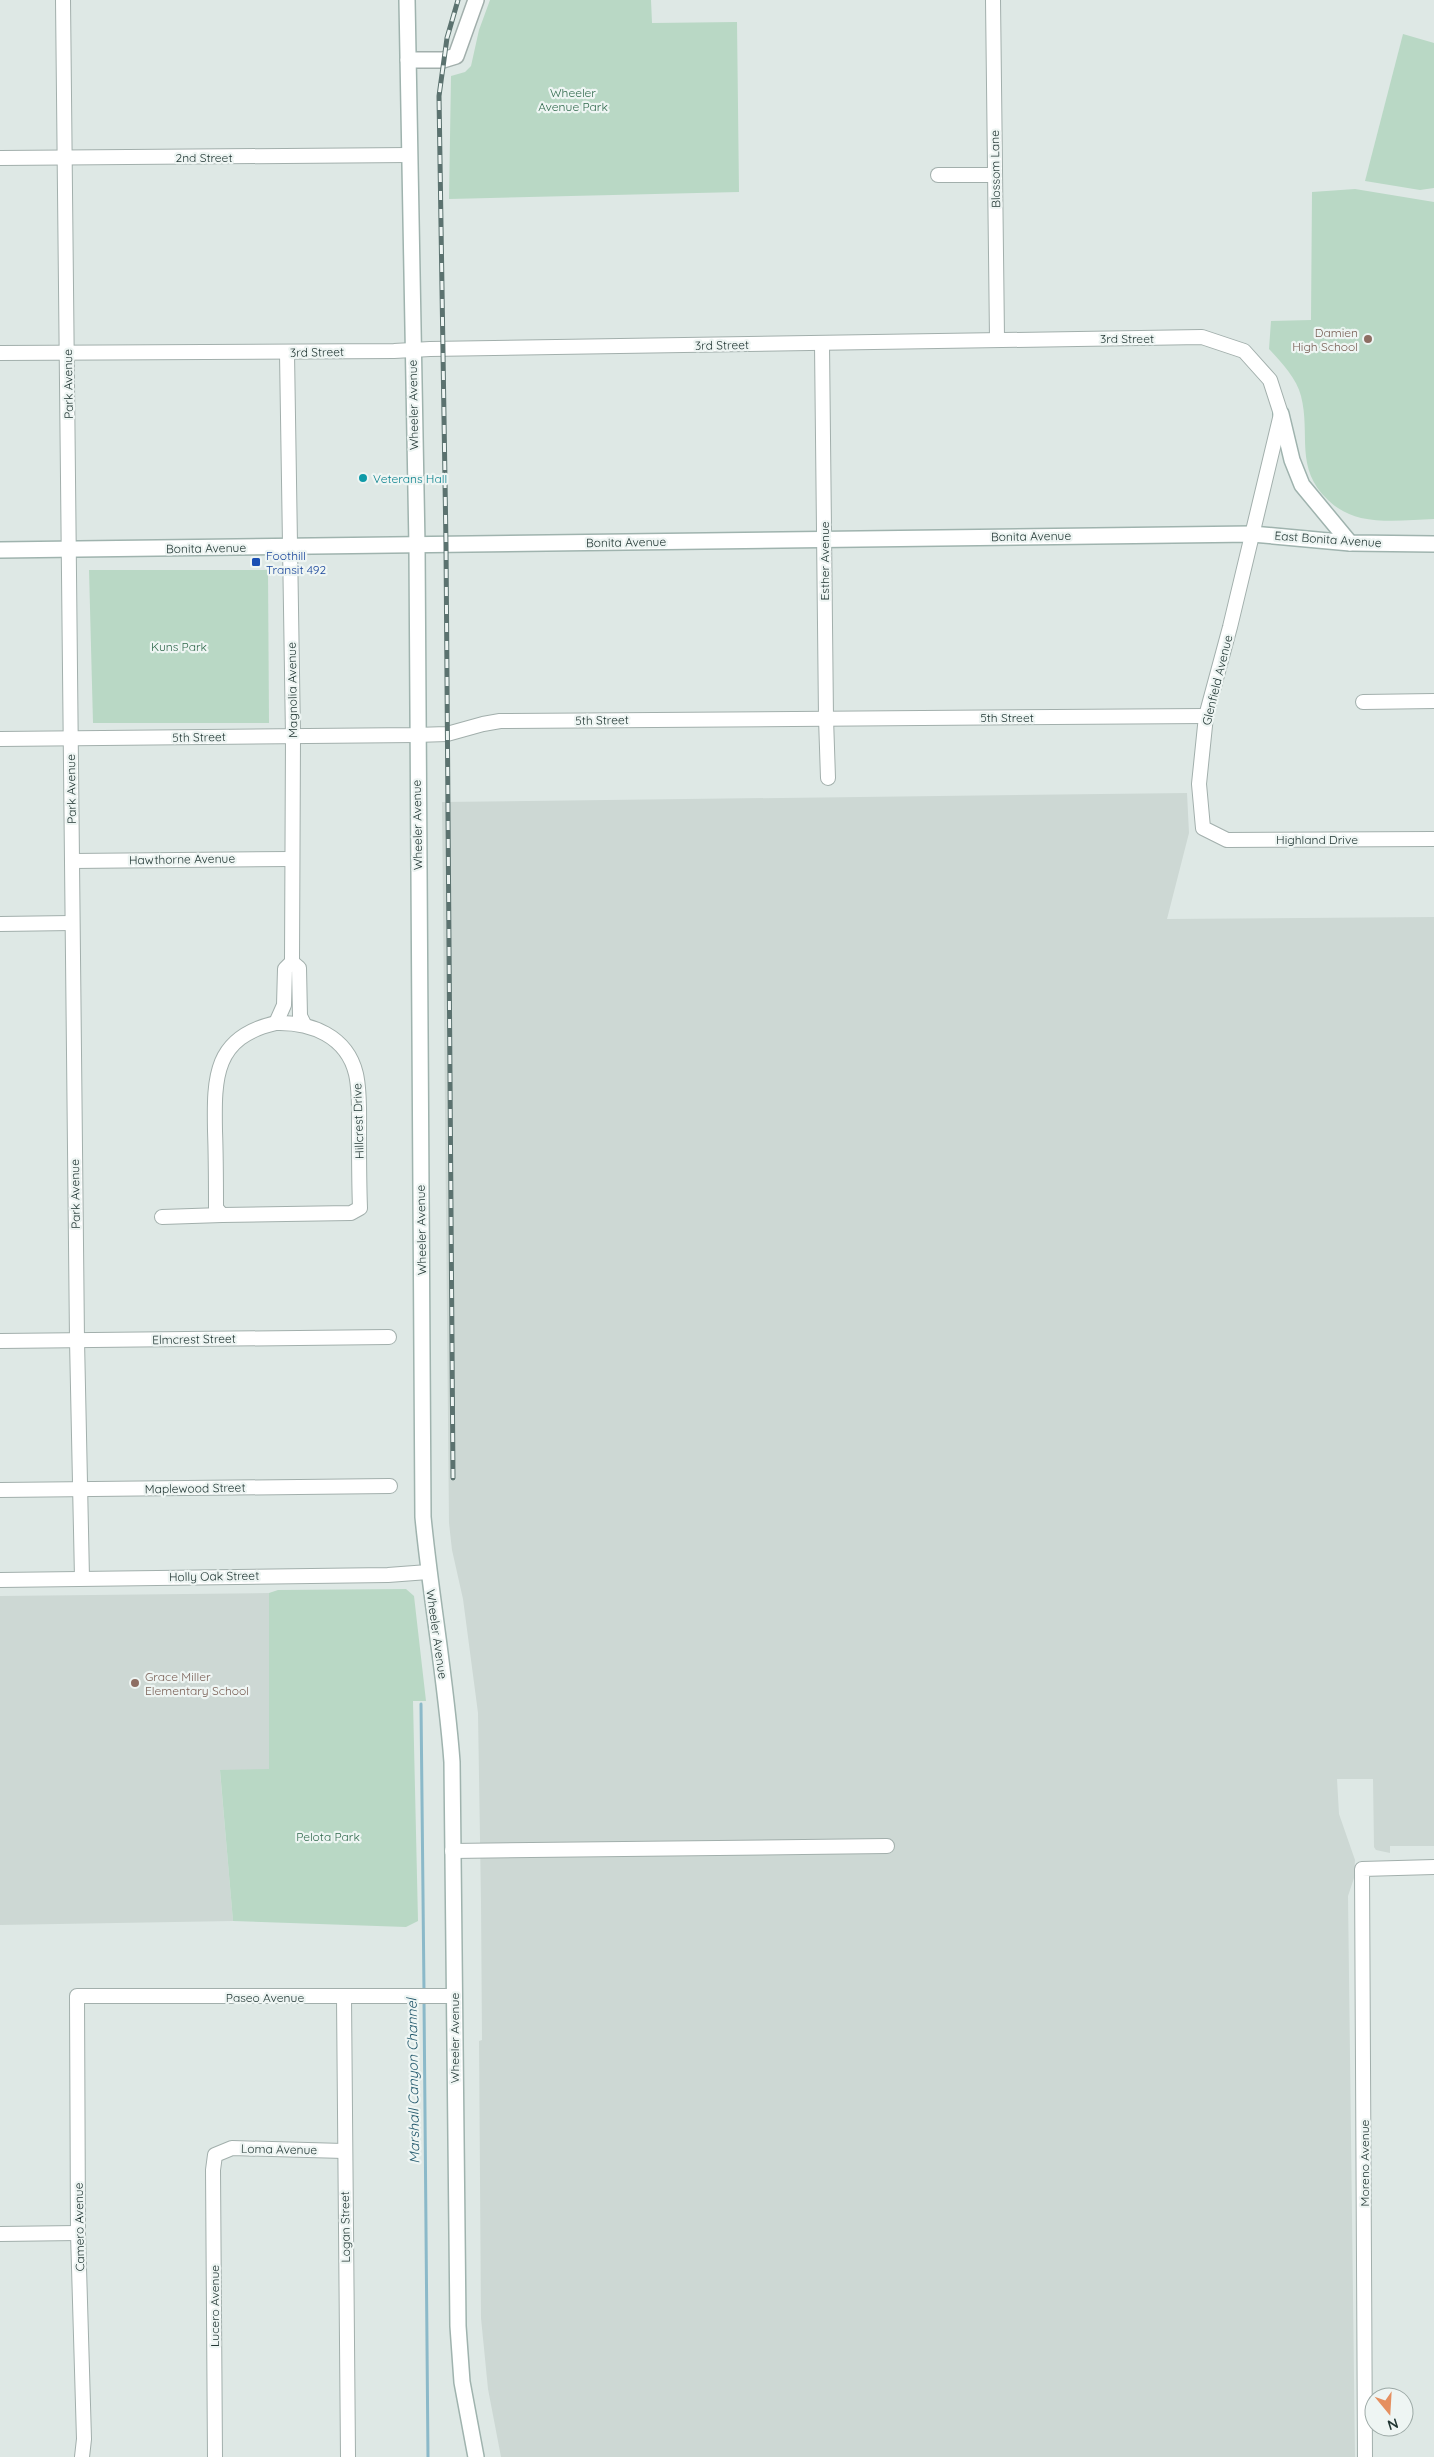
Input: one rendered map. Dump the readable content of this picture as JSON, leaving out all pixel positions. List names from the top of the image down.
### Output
{
  "streets": {
    "main road": ["Wheeler Avenue", "Bonita Avenue", "East Bonita Avenue"],
    "street": [
      "2nd Street",
      "Blossom Lane",
      "3rd Street",
      "Park Avenue",
      "Esther Avenue",
      "Glenfield Avenue",
      "Magnolia Avenue",
      "5th Street",
      "Highland Drive",
      "Hawthorne Avenue",
      "Hillcrest Drive",
      "Elmcrest Street",
      "Maplewood Street",
      "Holly Oak Street",
      "Paseo Avenue",
      "Loma Avenue",
      "Moreno Avenue",
      "Camero Avenue",
      "Logan Street",
      "Lucero Avenue"
    ]
  },
  "crossings": [
    ["2nd Street", "Park Avenue"],
    ["2nd Street", "Wheeler Avenue"],
    ["Blossom Lane", "3rd Street"],
    ["3rd Street", "Park Avenue"],
    ["3rd Street", "Wheeler Avenue"],
    ["3rd Street", "Esther Avenue"],
    ["3rd Street", "Magnolia Avenue"],
    ["Park Avenue", "Bonita Avenue"],
    ["Park Avenue", "5th Street"],
    ["Park Avenue", "Hawthorne Avenue"],
    ["Park Avenue", "Elmcrest Street"],
    ["Park Avenue", "Maplewood Street"],
    ["Park Avenue", "Holly Oak Street"],
    ["Wheeler Avenue", "Bonita Avenue"],
    ["Wheeler Avenue", "5th Street"],
    ["Wheeler Avenue", "Holly Oak Street"],
    ["Wheeler Avenue", "Paseo Avenue"],
    ["Bonita Avenue", "East Bonita Avenue"],
    ["Bonita Avenue", "Esther Avenue"],
    ["Bonita Avenue", "Glenfield Avenue"],
    ["Bonita Avenue", "Magnolia Avenue"],
    ["East Bonita Avenue", "Glenfield Avenue"],
    ["Esther Avenue", "5th Street"],
    ["Glenfield Avenue", "5th Street"],
    ["Glenfield Avenue", "Highland Drive"],
    ["Magnolia Avenue", "5th Street"],
    ["Magnolia Avenue", "Hawthorne Avenue"],
    ["Magnolia Avenue", "Hillcrest Drive"],
    ["Paseo Avenue", "Camero Avenue"],
    ["Paseo Avenue", "Logan Street"],
    ["Loma Avenue", "Logan Street"],
    ["Loma Avenue", "Lucero Avenue"]
  ],
  "water": ["Marshall Canyon Channel"],
  "parks": ["Wheeler Avenue Park", "Kuns Park", "Pelota Park"],
  "places": {
    "other": ["Damien High School", "Veterans Hall", "Grace Miller Elementary School"],
    "transit": ["Foothill Transit 492"]
  },
  "north": "bottom"
}
